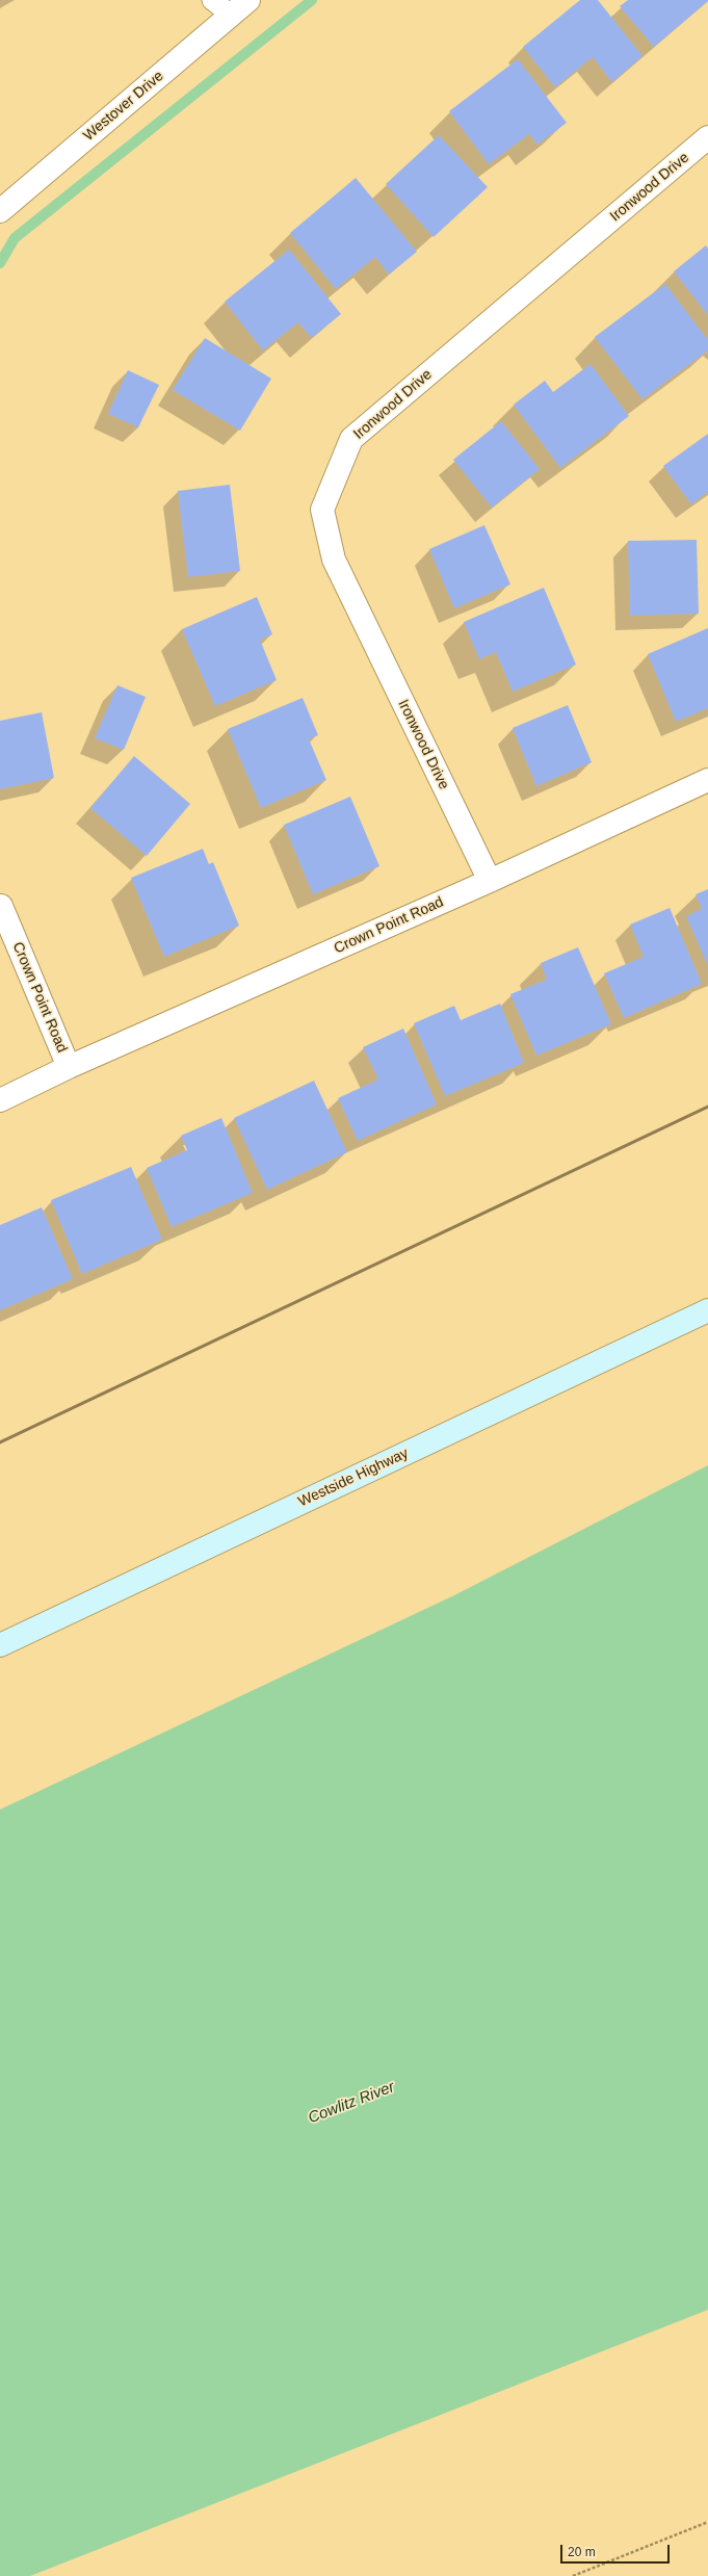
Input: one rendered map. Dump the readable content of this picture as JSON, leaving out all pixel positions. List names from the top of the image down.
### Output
{
  "streets": {
    "main road": ["Westside Highway"],
    "street": ["Westover Drive", "Ironwood Drive", "Crown Point Road"]
  },
  "crossings": [
    ["Ironwood Drive", "Crown Point Road"]
  ],
  "water": ["Cowlitz River"],
  "scale_bar": "20 m"
}
